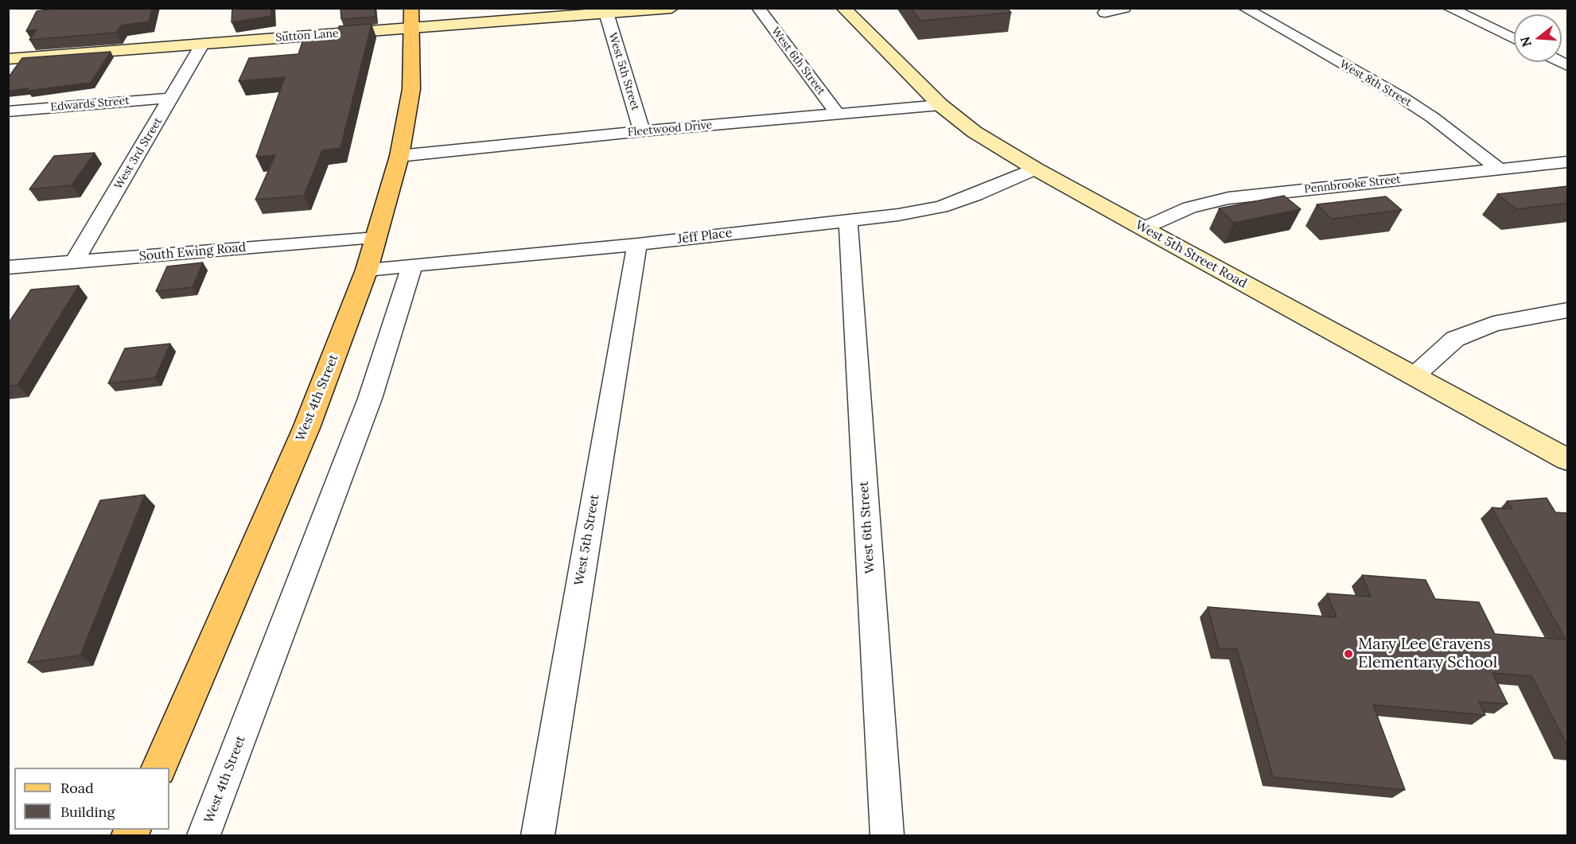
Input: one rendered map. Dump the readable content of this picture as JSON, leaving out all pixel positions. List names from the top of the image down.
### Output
{
  "streets": {
    "main road": ["West 4th Street"],
    "street": [
      "Sutton Lane",
      "West 6th Street",
      "West 5th Street",
      "West 8th Street",
      "Edwards Street",
      "Fleetwood Drive",
      "West 3rd Street",
      "Pennbrooke Street",
      "Jeff Place",
      "South Ewing Road",
      "West 5th Street Road"
    ]
  },
  "crossings": [
    ["Sutton Lane", "West 5th Street"],
    ["Sutton Lane", "West 3rd Street"],
    ["Sutton Lane", "West 4th Street"],
    ["West 6th Street", "Fleetwood Drive"],
    ["West 6th Street", "Jeff Place"],
    ["West 5th Street", "Fleetwood Drive"],
    ["West 5th Street", "Jeff Place"],
    ["West 8th Street", "Pennbrooke Street"],
    ["Edwards Street", "West 3rd Street"],
    ["Fleetwood Drive", "West 5th Street Road"],
    ["Fleetwood Drive", "West 4th Street"],
    ["West 3rd Street", "South Ewing Road"],
    ["Pennbrooke Street", "West 5th Street Road"],
    ["Jeff Place", "West 5th Street Road"],
    ["Jeff Place", "West 4th Street"],
    ["South Ewing Road", "West 4th Street"]
  ],
  "places": ["Mary Lee Cravens Elementary School"],
  "legend": ["Road", "Building"],
  "north": "left"
}
